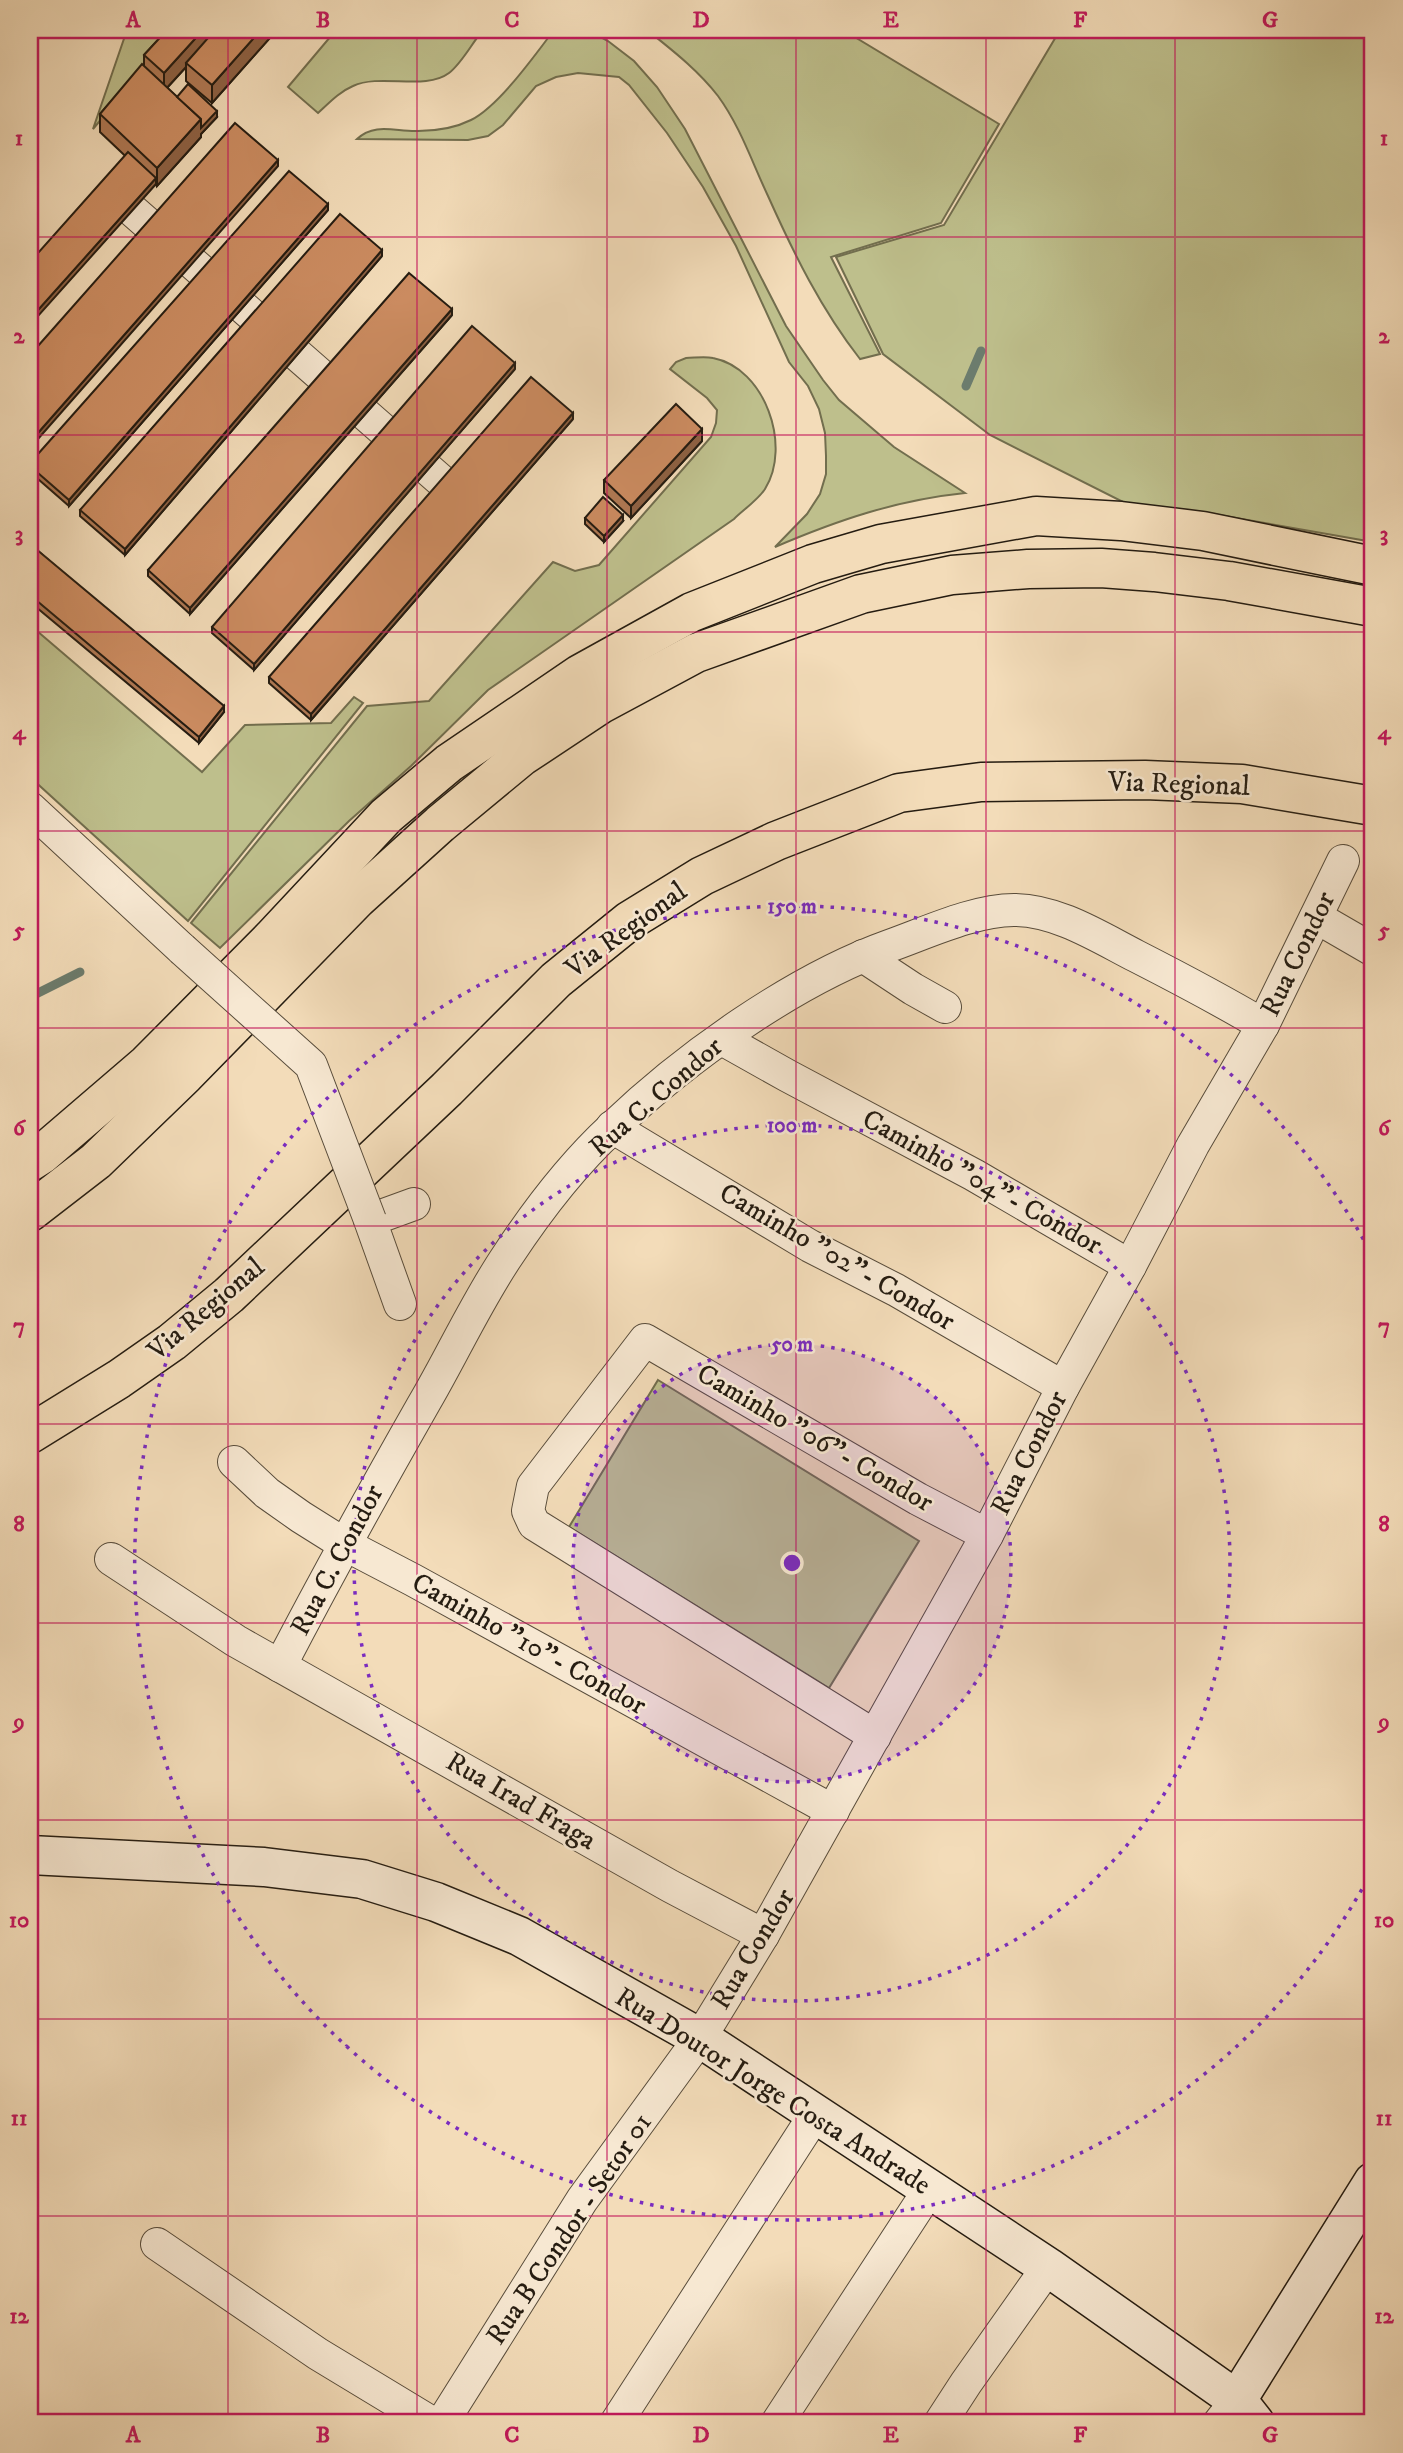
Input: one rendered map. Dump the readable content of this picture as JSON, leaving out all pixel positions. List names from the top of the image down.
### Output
{
  "streets": {
    "main road": ["Via Regional", "Rua Doutor Jorge Costa Andrade"],
    "street": [
      "Rua Condor",
      "Rua C. Condor",
      "Caminho \"04\"- Condor",
      "Caminho \"02\"- Condor",
      "Caminho \"06\"- Condor",
      "Caminho \"10\"- Condor",
      "Rua Irad Fraga",
      "Rua B Condor - Setor 01"
    ]
  },
  "crossings": [
    ["Rua Condor", "Rua C. Condor"],
    ["Rua Condor", "Caminho \"04\"- Condor"],
    ["Rua Condor", "Caminho \"02\"- Condor"],
    ["Rua Condor", "Caminho \"06\"- Condor"],
    ["Rua Condor", "Caminho \"10\"- Condor"],
    ["Rua Condor", "Rua Irad Fraga"],
    ["Rua Condor", "Rua Doutor Jorge Costa Andrade"],
    ["Rua Condor", "Rua B Condor - Setor 01"],
    ["Rua C. Condor", "Caminho \"04\"- Condor"],
    ["Rua C. Condor", "Caminho \"02\"- Condor"],
    ["Rua C. Condor", "Caminho \"10\"- Condor"],
    ["Rua C. Condor", "Rua Irad Fraga"],
    ["Rua Doutor Jorge Costa Andrade", "Rua B Condor - Setor 01"]
  ],
  "grid": {
    "columns": [
      "A",
      "B",
      "C",
      "D",
      "E",
      "F",
      "G"
    ],
    "rows": [
      "1",
      "2",
      "3",
      "4",
      "5",
      "6",
      "7",
      "8",
      "9",
      "10",
      "11",
      "12"
    ]
  },
  "rings": ["150 m", "100 m", "50 m"]
}
